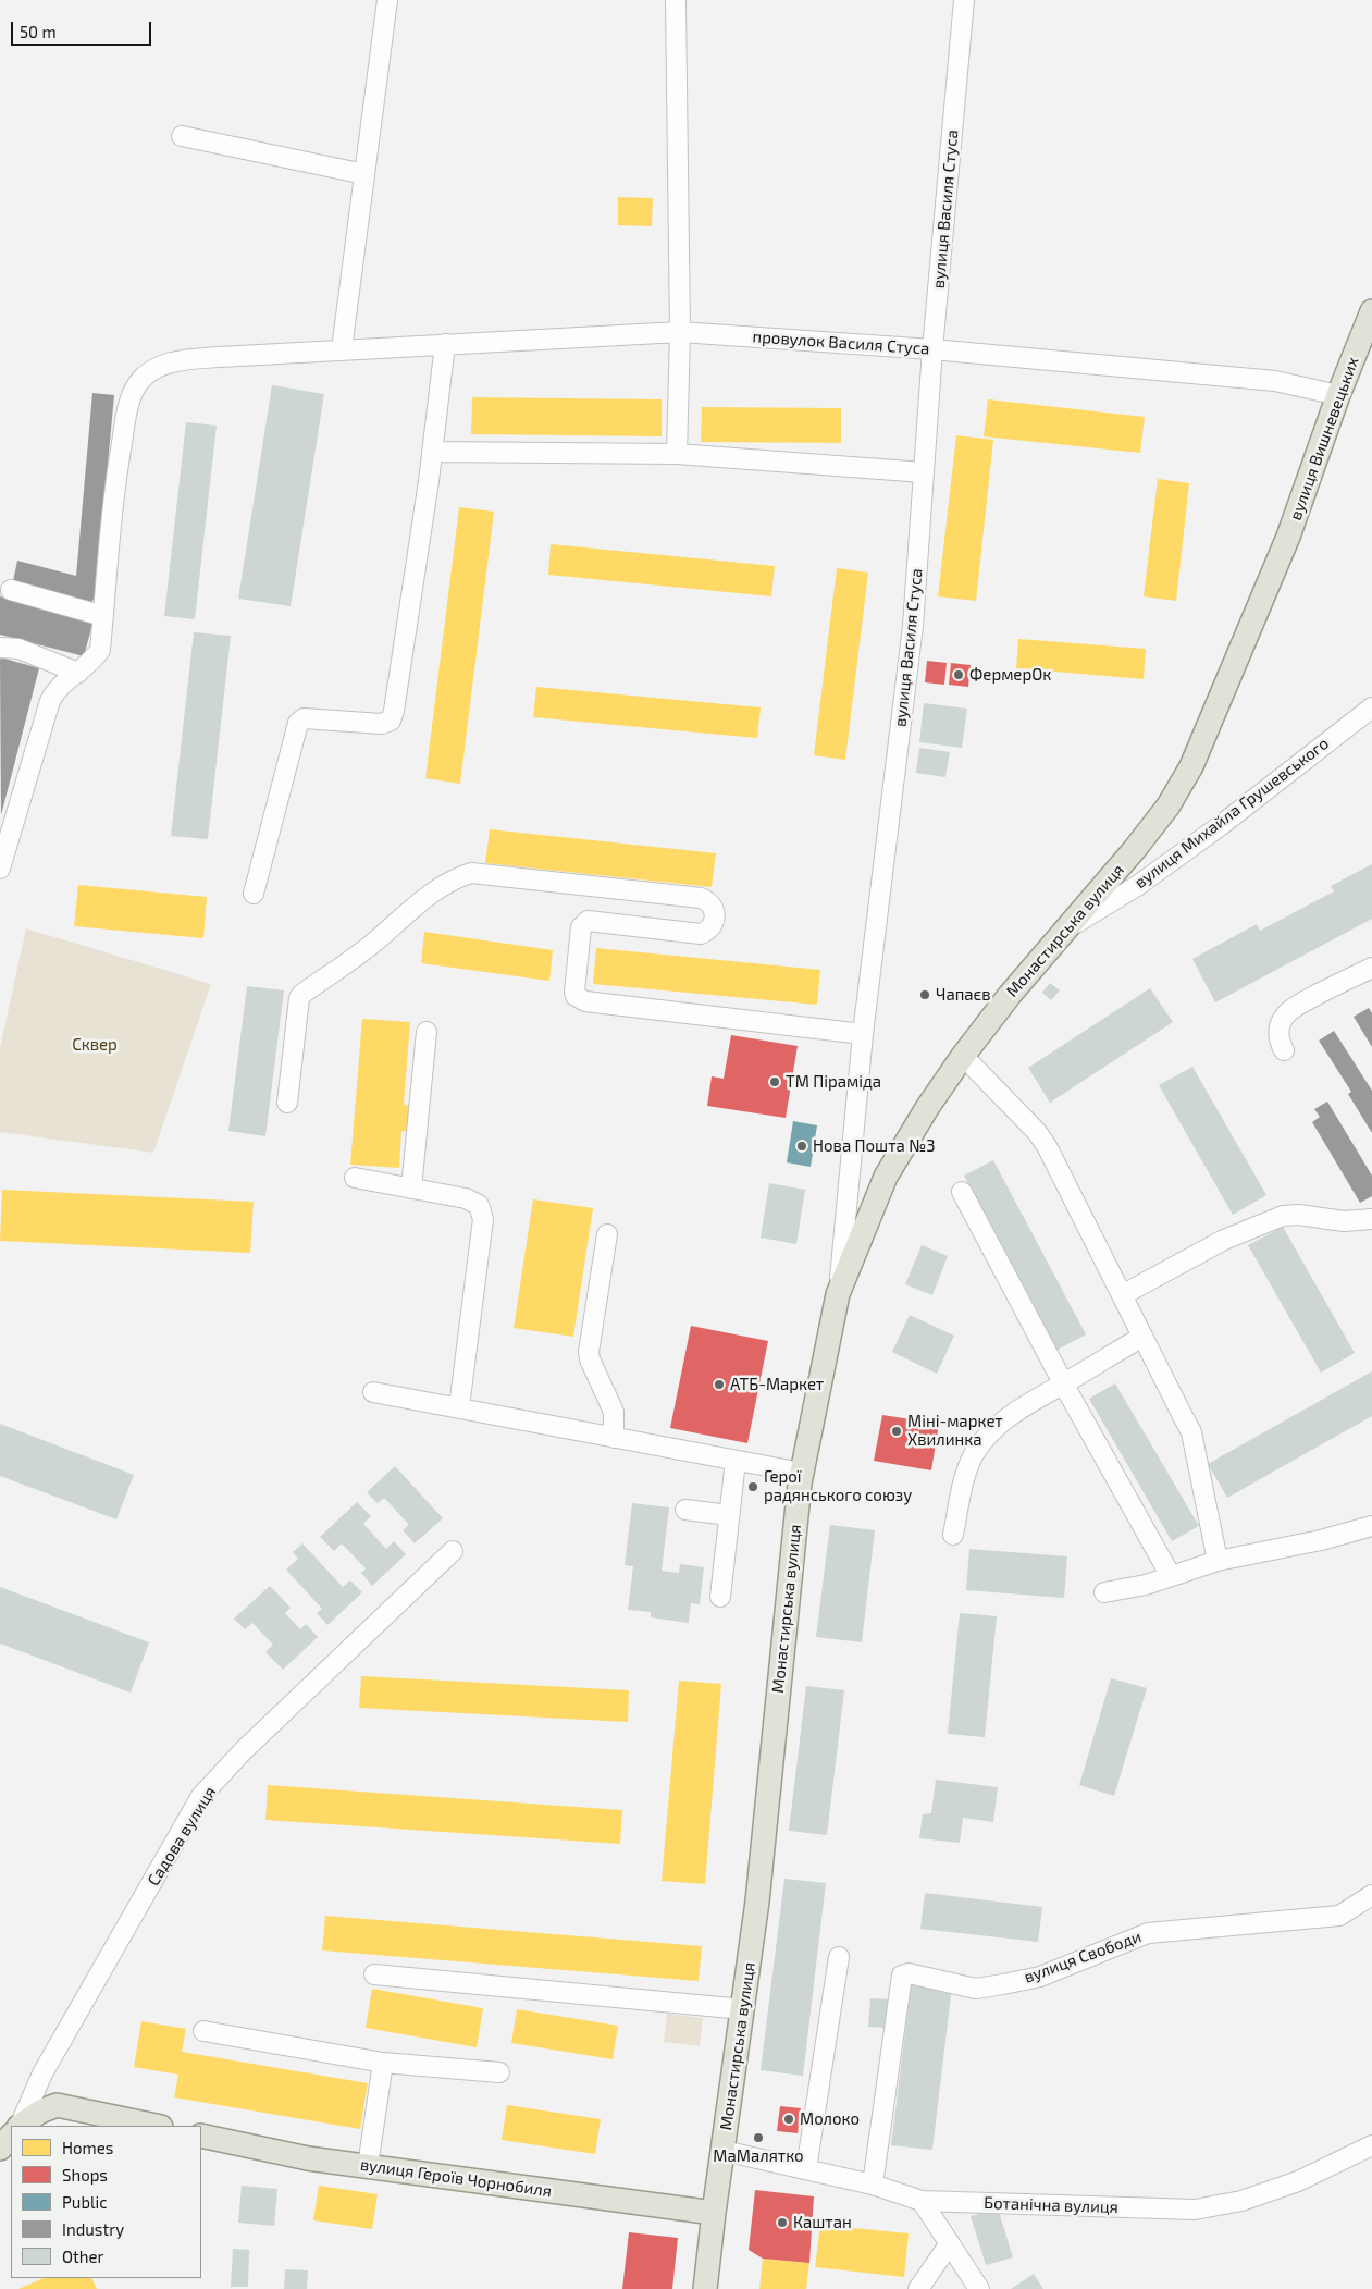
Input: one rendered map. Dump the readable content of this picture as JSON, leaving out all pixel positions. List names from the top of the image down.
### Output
{
  "streets": {
    "main road": [
      "вулиця Вишневецьких",
      "Монастирська вулиця",
      "Садова вулиця",
      "вулиця Героїв Чорнобиля"
    ],
    "street": [
      "вулиця Василя Стуса",
      "провулок Василя Стуса",
      "вулиця Михайла Грушевського",
      "вулиця Свободи",
      "Ботанічна вулиця"
    ]
  },
  "crossings": [
    ["вулиця Василя Стуса", "провулок Василя Стуса"],
    ["вулиця Василя Стуса", "Монастирська вулиця"],
    ["провулок Василя Стуса", "вулиця Вишневецьких"],
    ["вулиця Вишневецьких", "Монастирська вулиця"],
    ["вулиця Михайла Грушевського", "Монастирська вулиця"],
    ["Монастирська вулиця", "вулиця Героїв Чорнобиля"],
    ["Монастирська вулиця", "Ботанічна вулиця"],
    ["вулиця Свободи", "Ботанічна вулиця"]
  ],
  "parks": ["Сквер"],
  "places": [
    "ФермерОк",
    "Чапаєв",
    "ТМ Піраміда",
    "Нова Пошта №3",
    "АТБ-Маркет",
    "Міні-маркет Хвилинка",
    "Герої радянського союзу",
    "Молоко",
    "МаМалятко",
    "Каштан"
  ],
  "legend": [
    "Homes",
    "Shops",
    "Public",
    "Industry",
    "Other"
  ],
  "scale_bar": "50 m"
}
